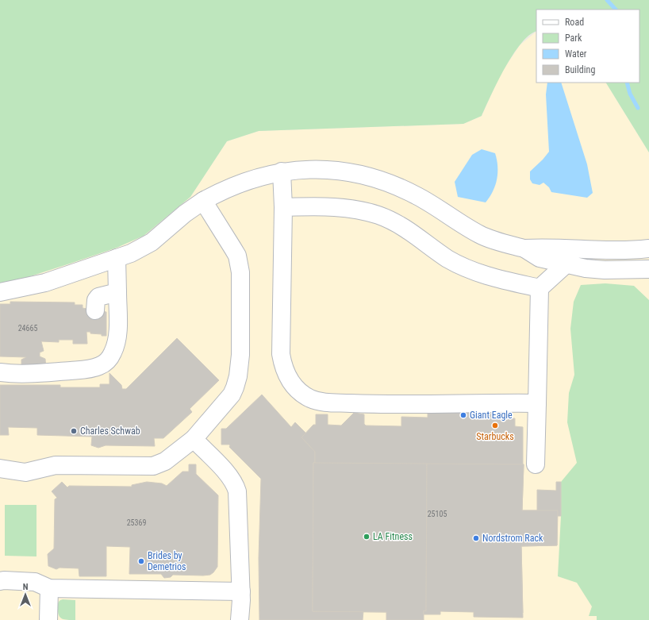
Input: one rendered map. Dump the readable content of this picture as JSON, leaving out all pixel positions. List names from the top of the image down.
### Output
{
  "places": [
    "Giant Eagle",
    "Starbucks",
    "Charles Schwab",
    "LA Fitness",
    "Nordstrom Rack",
    "Brides by Demetrios"
  ],
  "house_numbers": ["24665", "25105", "25369"],
  "legend": [
    "Road",
    "Park",
    "Water",
    "Building"
  ],
  "north": "top"
}
